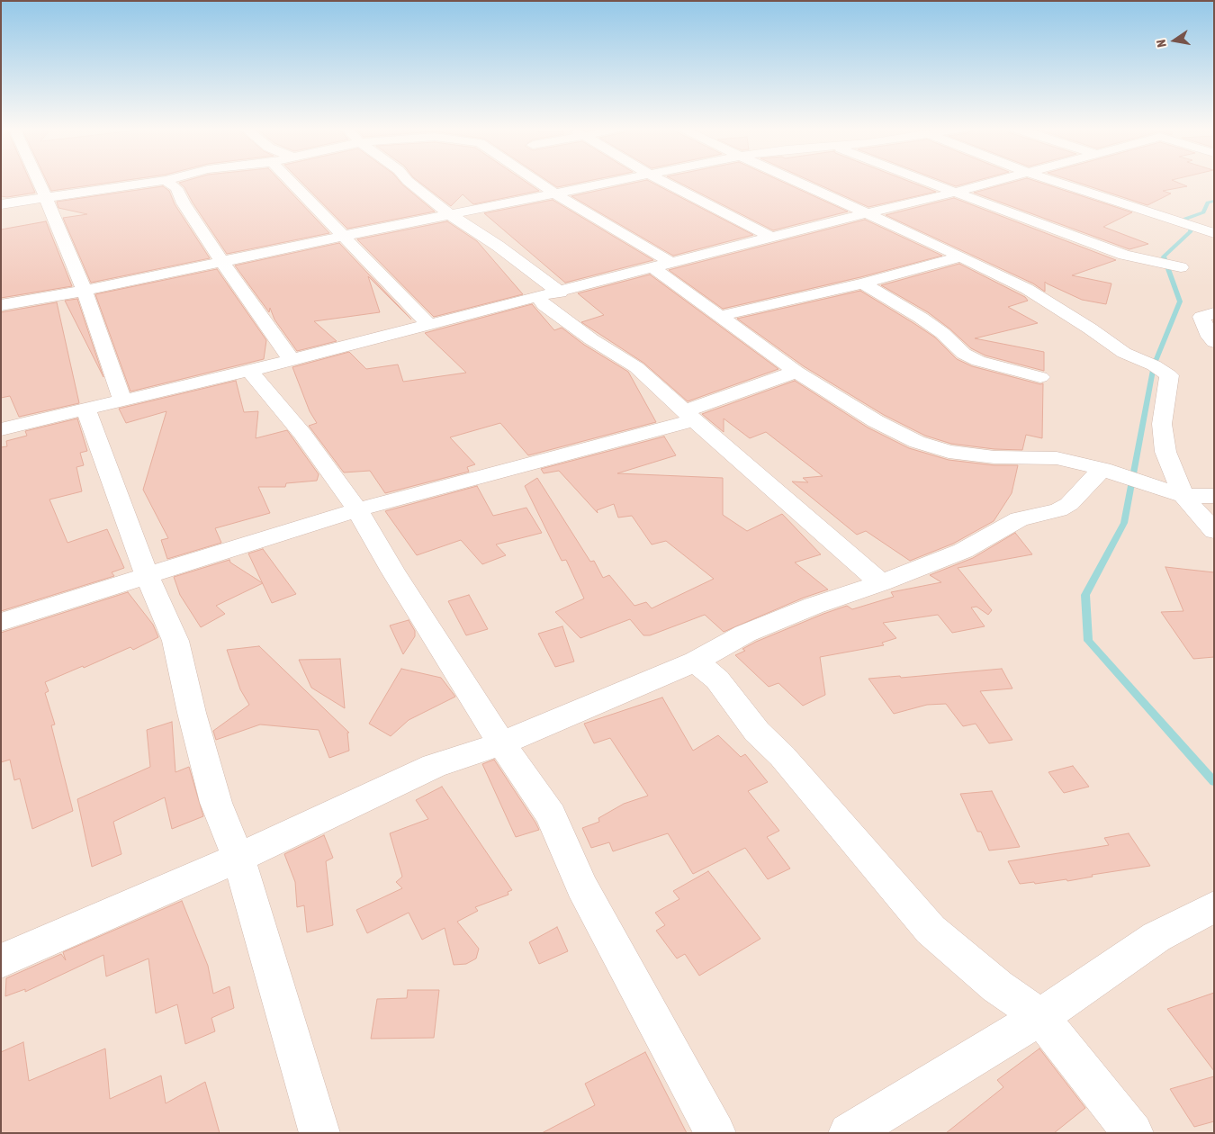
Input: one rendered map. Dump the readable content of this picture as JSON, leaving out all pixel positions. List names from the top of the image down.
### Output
{
  "north": "left"
}
